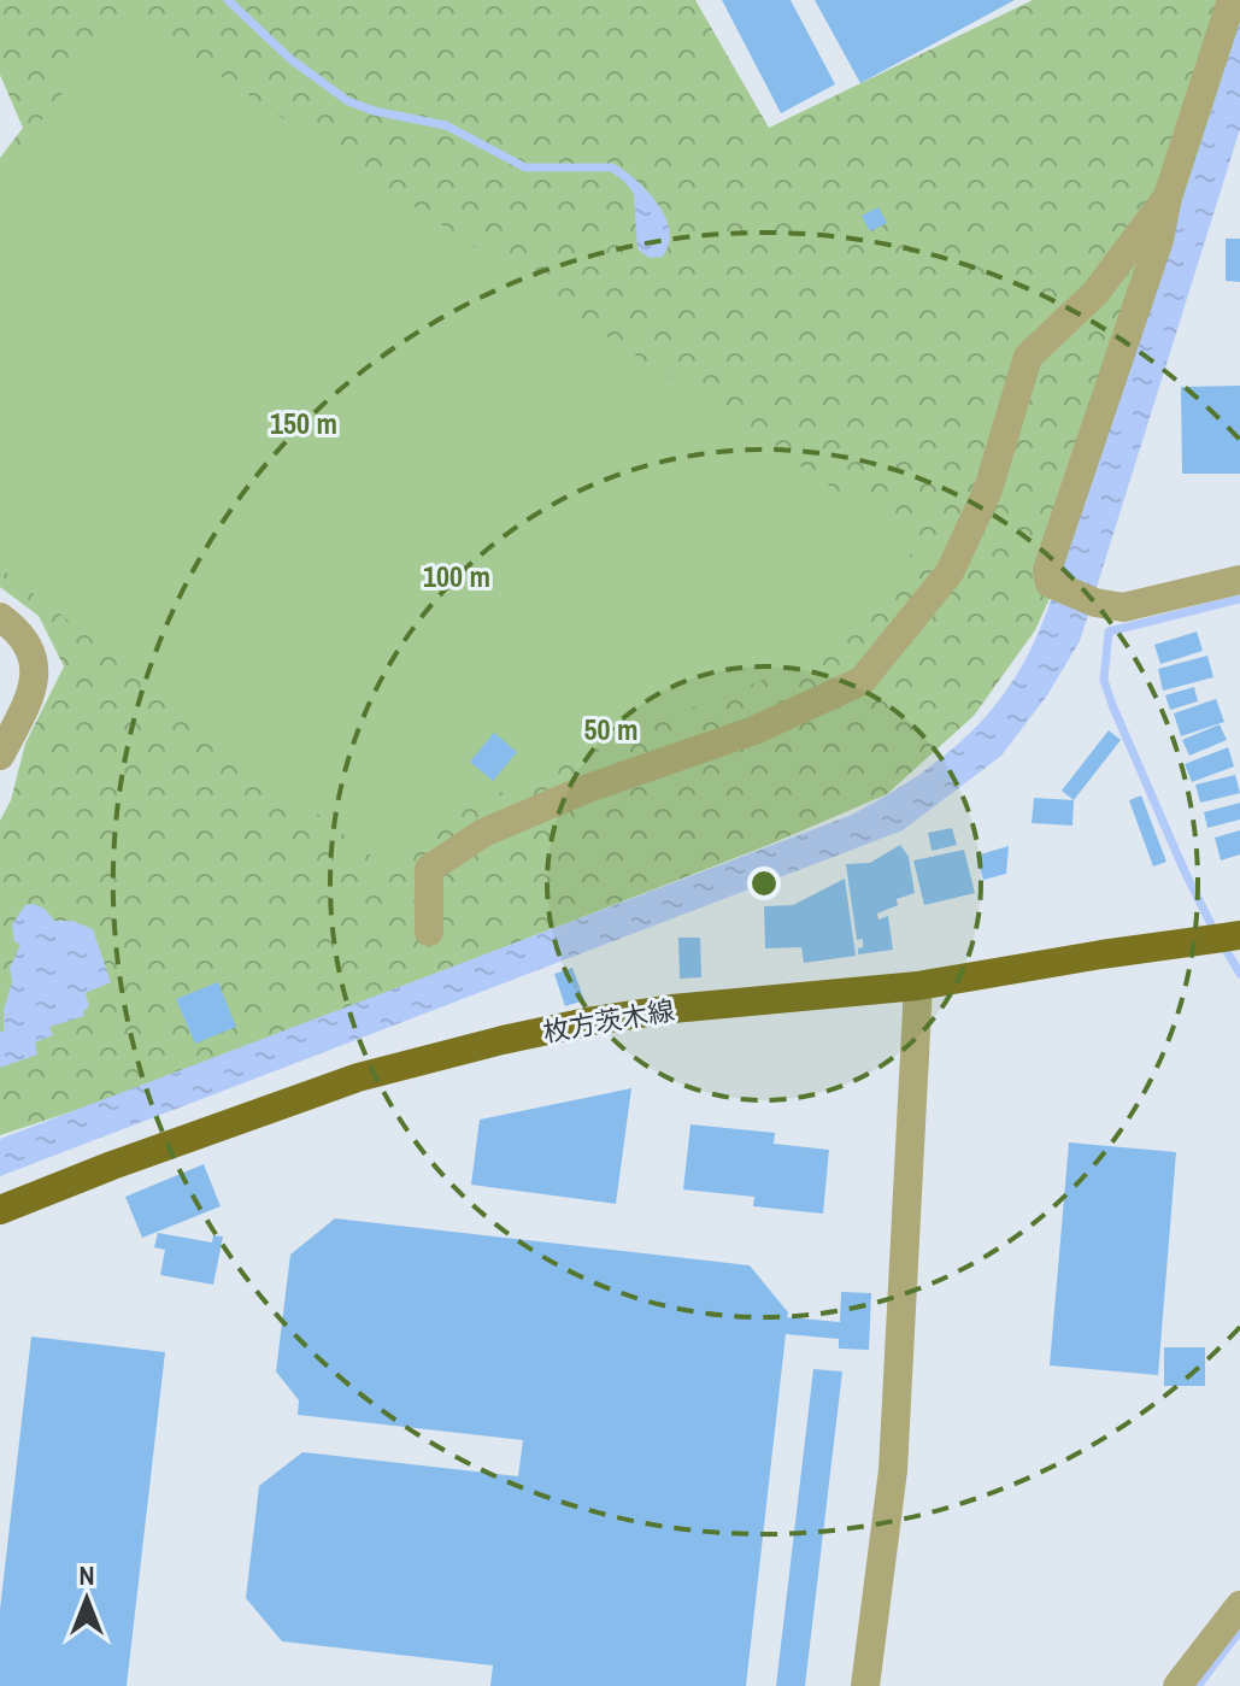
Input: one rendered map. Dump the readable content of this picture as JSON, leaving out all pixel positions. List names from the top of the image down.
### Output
{
  "streets": {
    "main road": ["枚方茨木線"]
  },
  "north": "top",
  "rings": ["150 m", "100 m", "50 m"]
}
